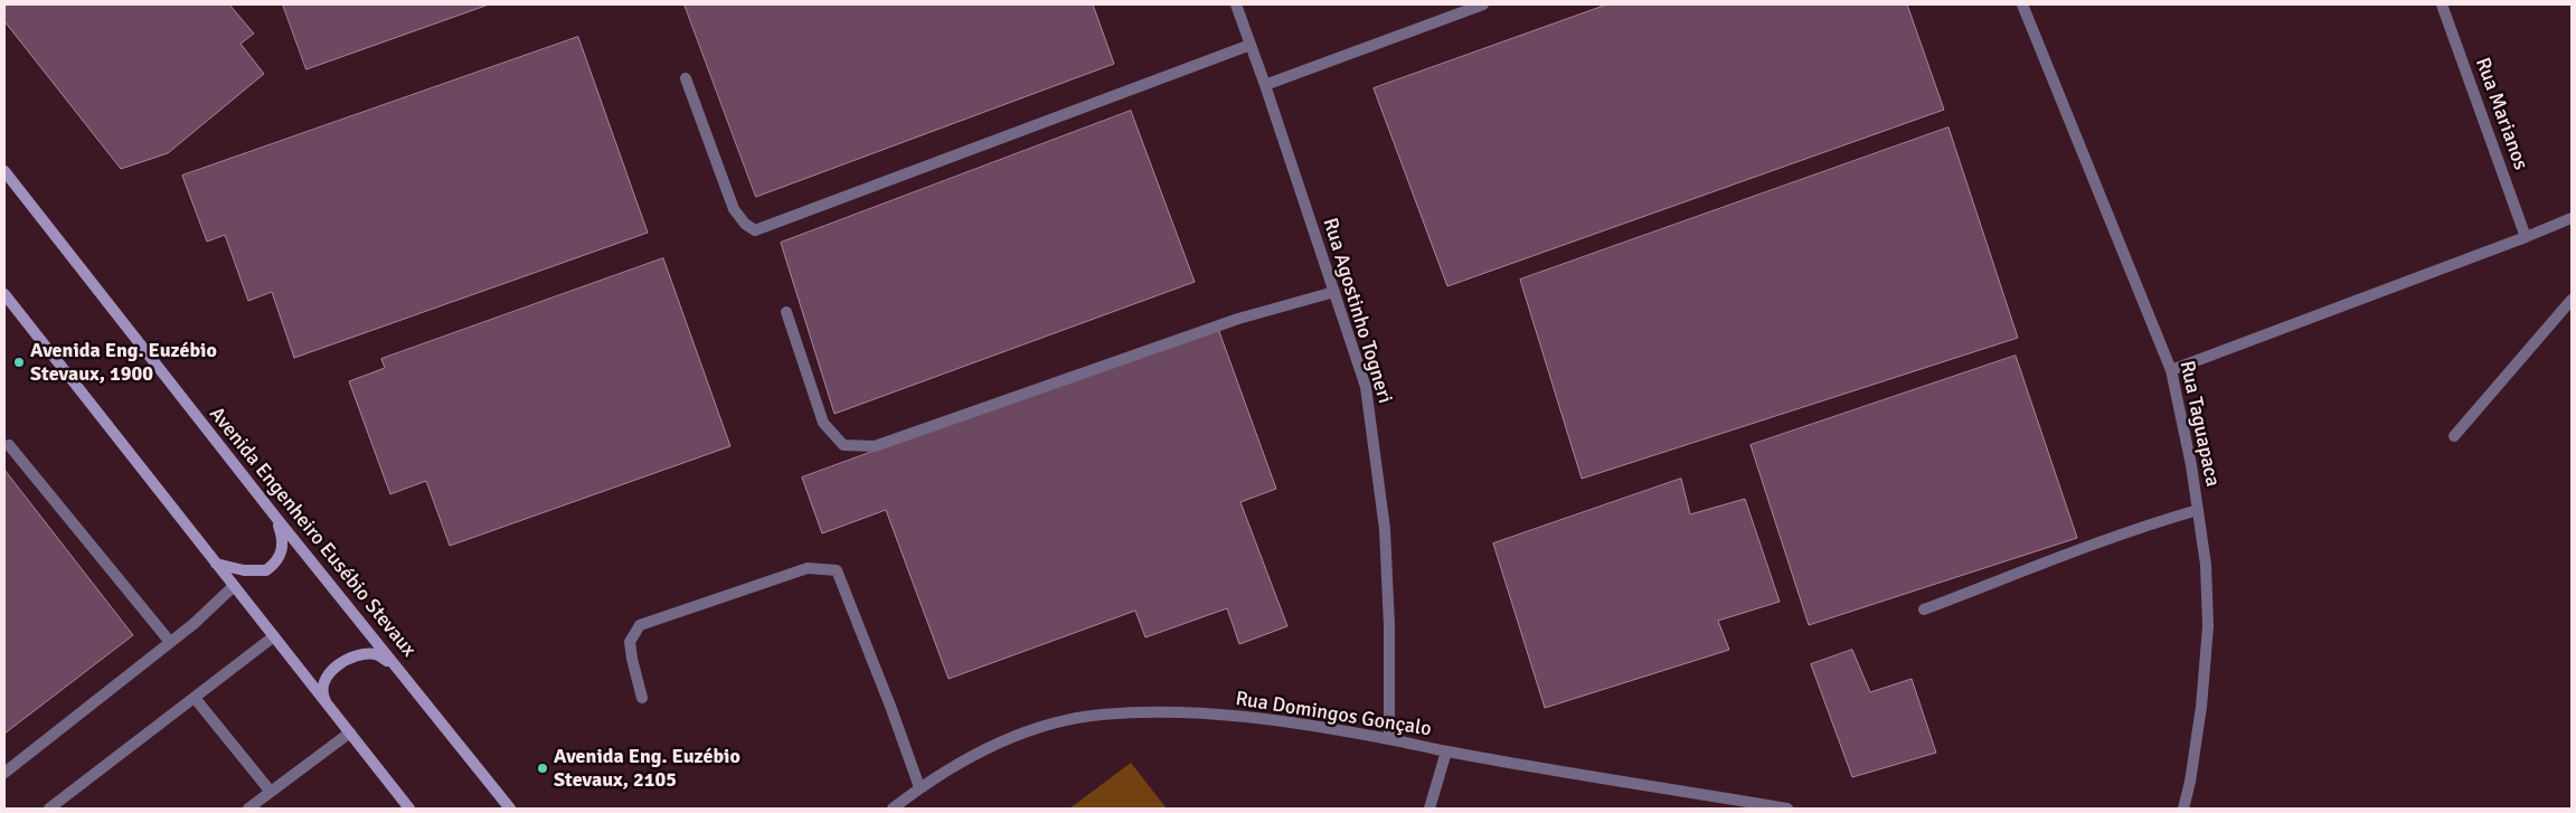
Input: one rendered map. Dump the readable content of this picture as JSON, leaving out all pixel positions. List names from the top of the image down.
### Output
{
  "streets": {
    "main road": ["Avenida Engenheiro Eusébio Stevaux"],
    "street": [
      "Rua Marianos",
      "Rua Agostinho Togneri",
      "Rua Taguapaca",
      "Rua Domingos Gonçalo"
    ]
  },
  "crossings": [
    ["Rua Agostinho Togneri", "Rua Domingos Gonçalo"]
  ],
  "places": ["Avenida Eng. Euzébio Stevaux, 1900", "Avenida Eng. Euzébio Stevaux, 2105"]
}
